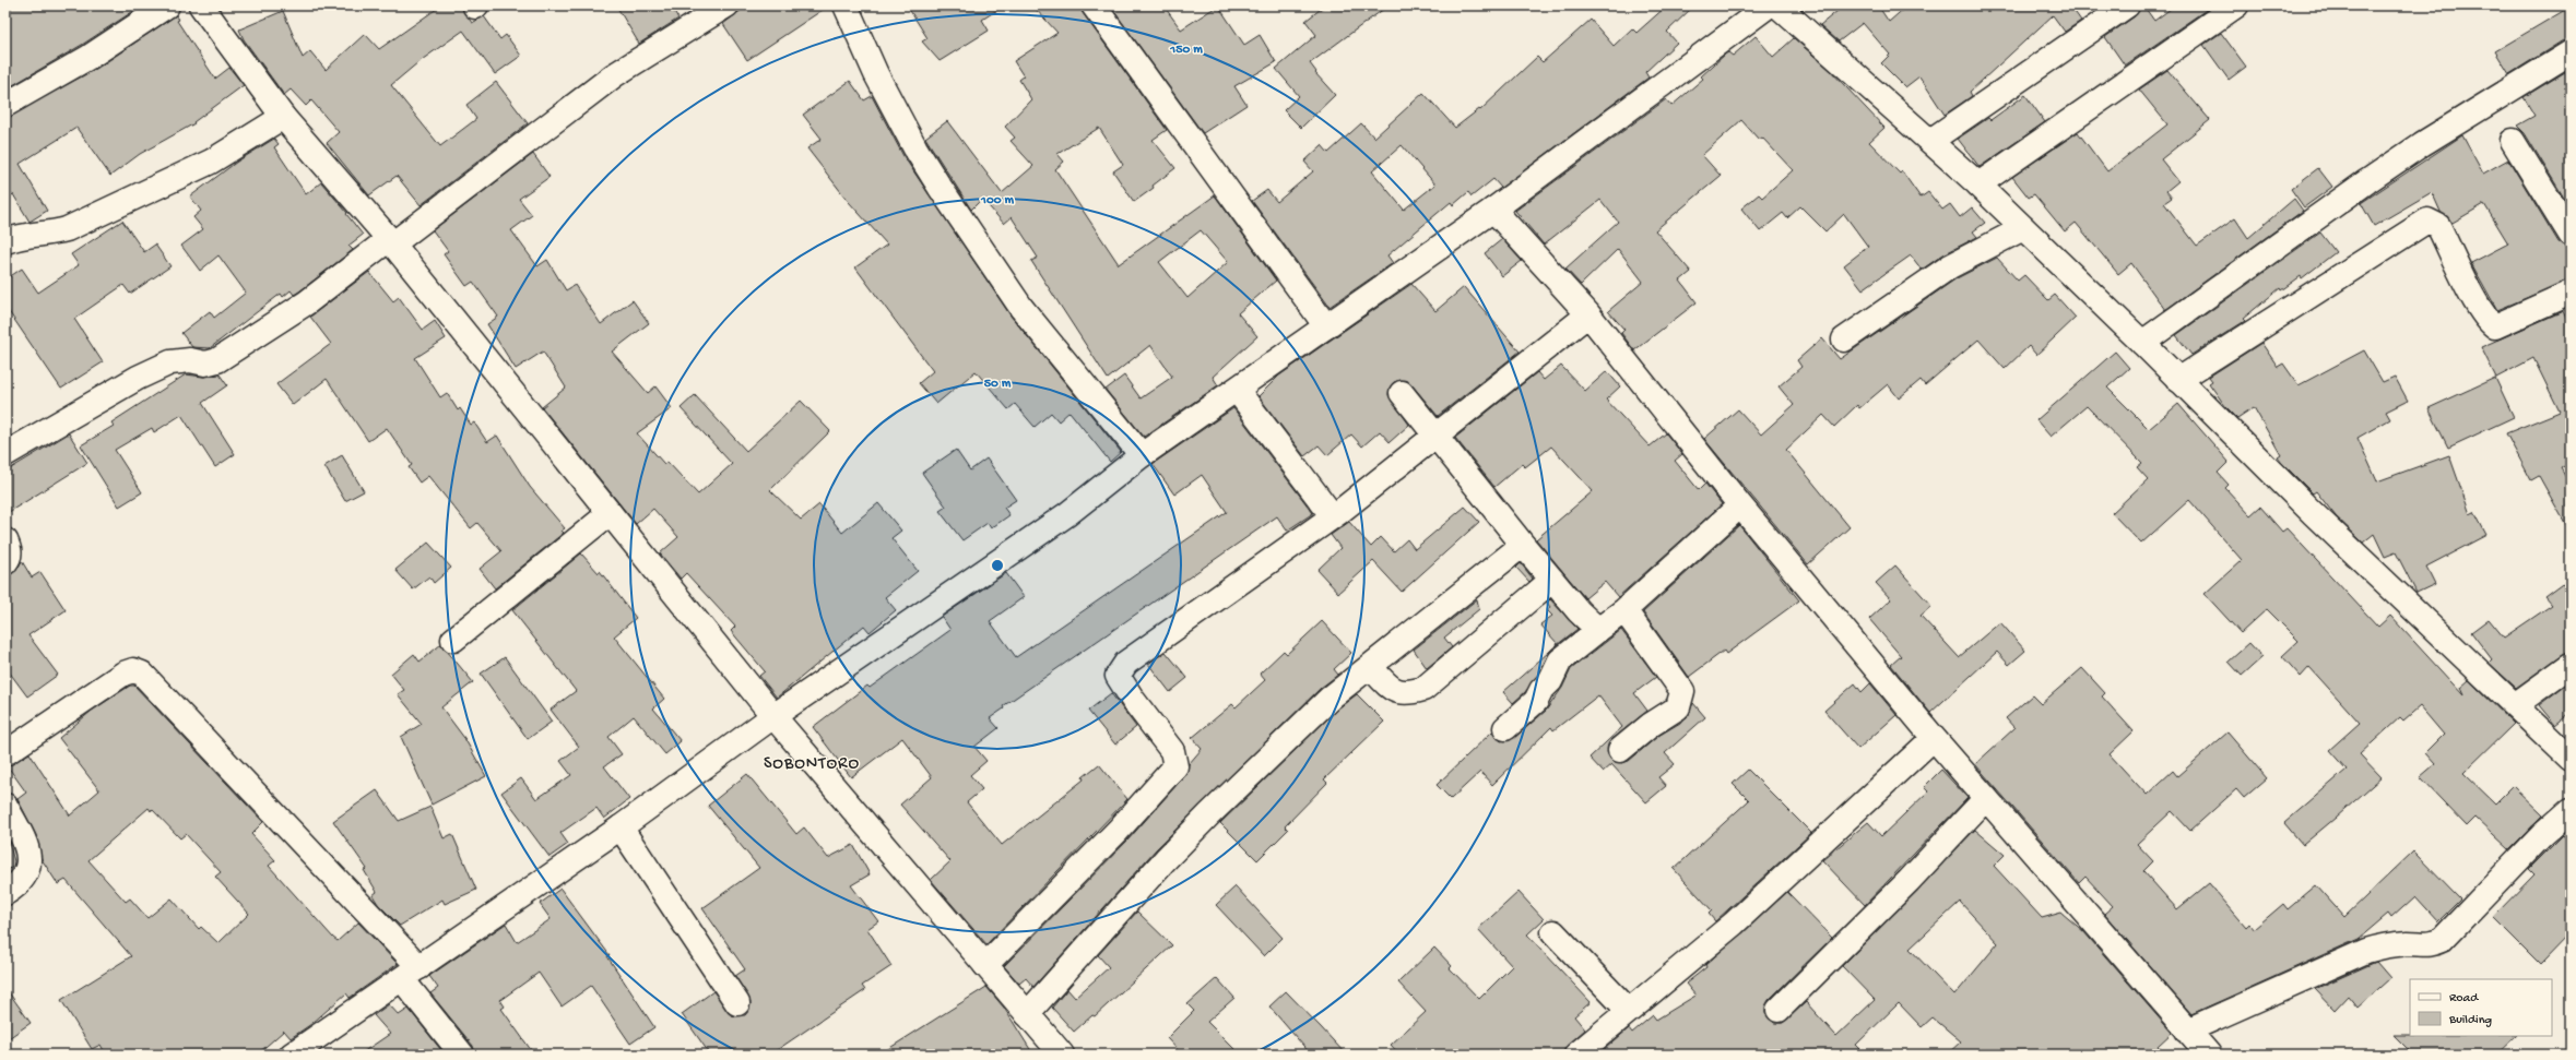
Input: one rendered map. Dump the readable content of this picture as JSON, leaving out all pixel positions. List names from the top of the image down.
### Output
{
  "districts": ["SOBONTORO"],
  "legend": ["Road", "Building"],
  "rings": ["150 m", "100 m", "50 m"]
}
